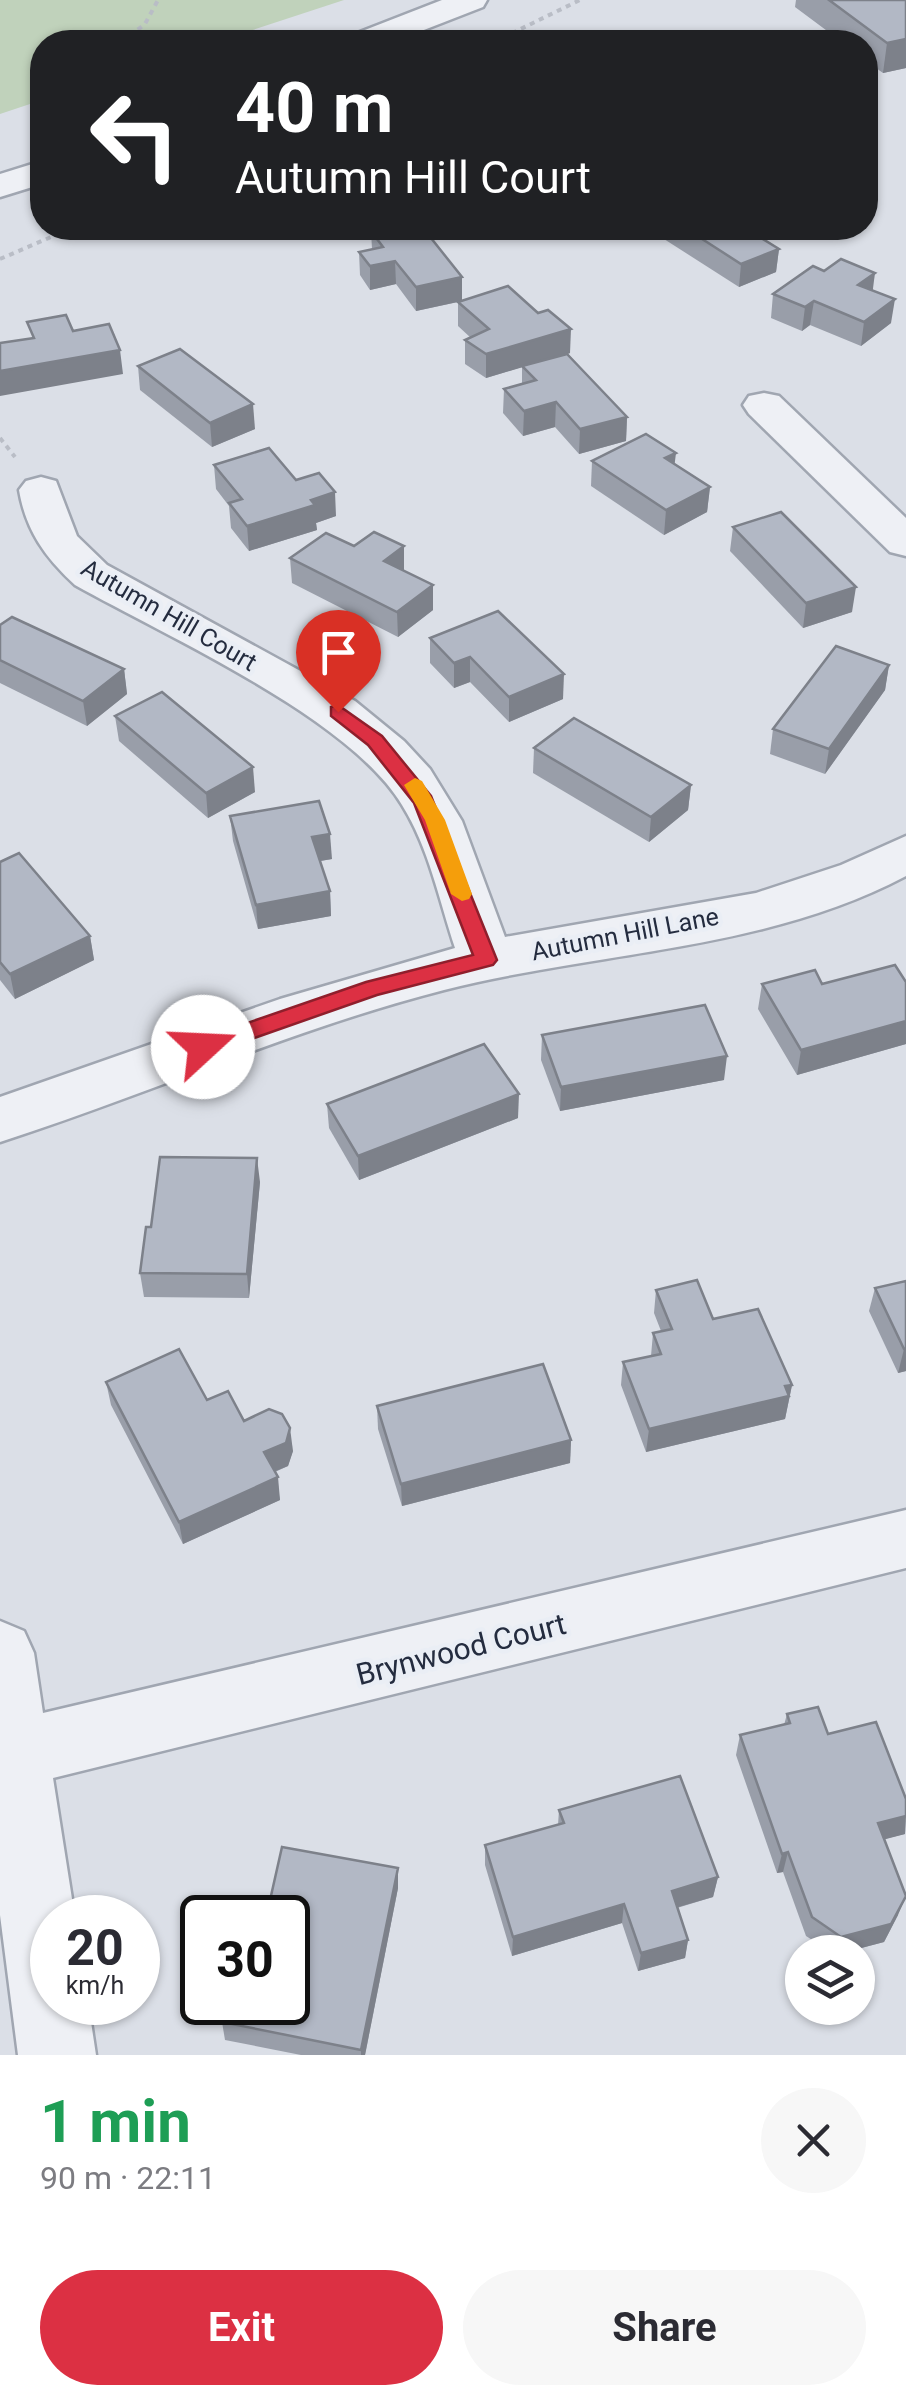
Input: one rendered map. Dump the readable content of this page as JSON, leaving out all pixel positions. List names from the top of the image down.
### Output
{
  "streets": {
    "street": ["Autumn Hill Court", "Autumn Hill Lane", "Brynwood Court"]
  },
  "crossings": [
    ["Autumn Hill Court", "Autumn Hill Lane"]
  ],
  "page": {
    "turn": ["40 m", "Autumn Hill Court"],
    "speed": "20 km/h",
    "limit": "30",
    "heading": ["1 min", "90 m · 22:11"],
    "buttons": ["Exit", "Share"]
  }
}
